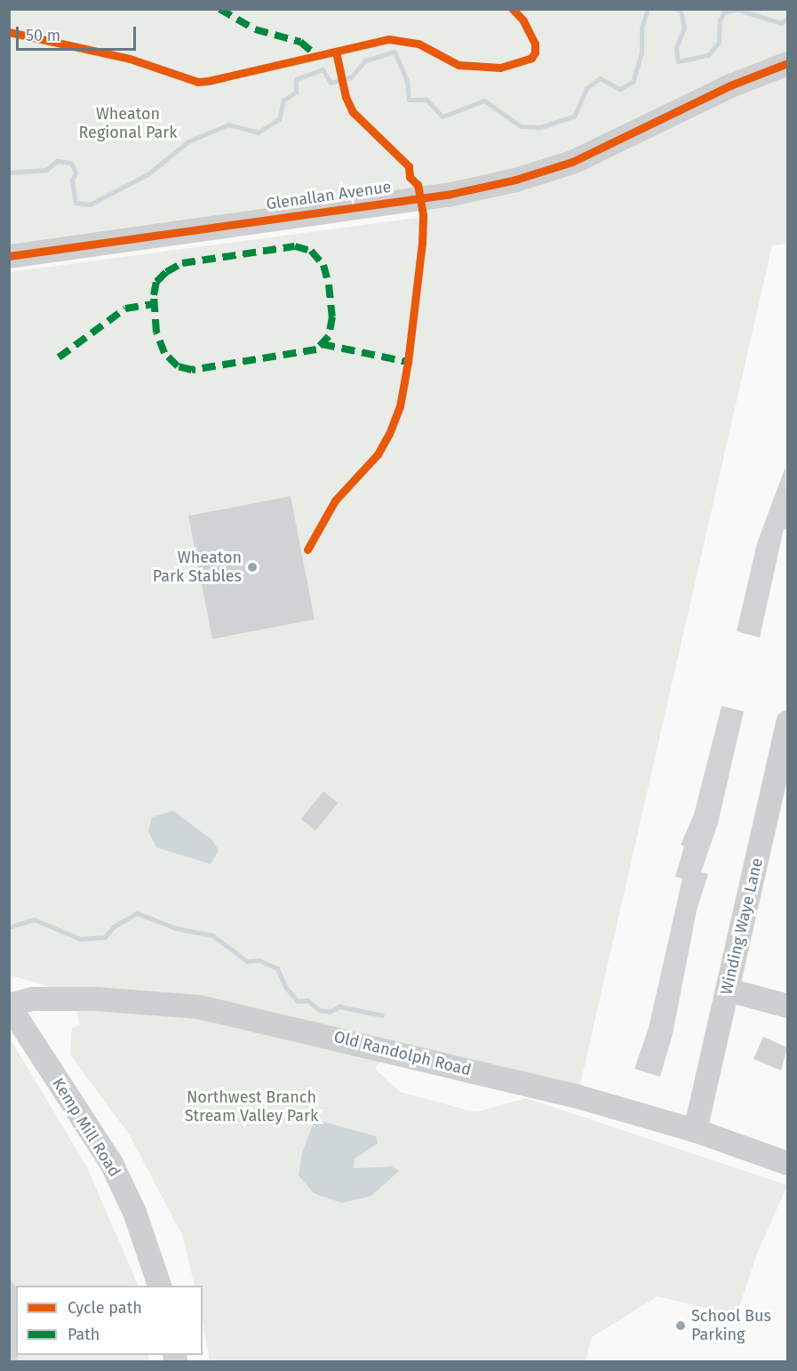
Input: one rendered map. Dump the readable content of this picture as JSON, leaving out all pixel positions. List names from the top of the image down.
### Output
{
  "streets": {
    "street": [
      "Glenallan Avenue",
      "Winding Waye Lane",
      "Old Randolph Road",
      "Kemp Mill Road"
    ]
  },
  "crossings": [
    ["Winding Waye Lane", "Old Randolph Road"],
    ["Old Randolph Road", "Kemp Mill Road"]
  ],
  "parks": ["Wheaton Regional Park", "Northwest Branch Stream Valley Park"],
  "places": ["Wheaton Park Stables", "School Bus Parking"],
  "legend": ["Cycle path", "Path"],
  "scale_bar": "50 m"
}
